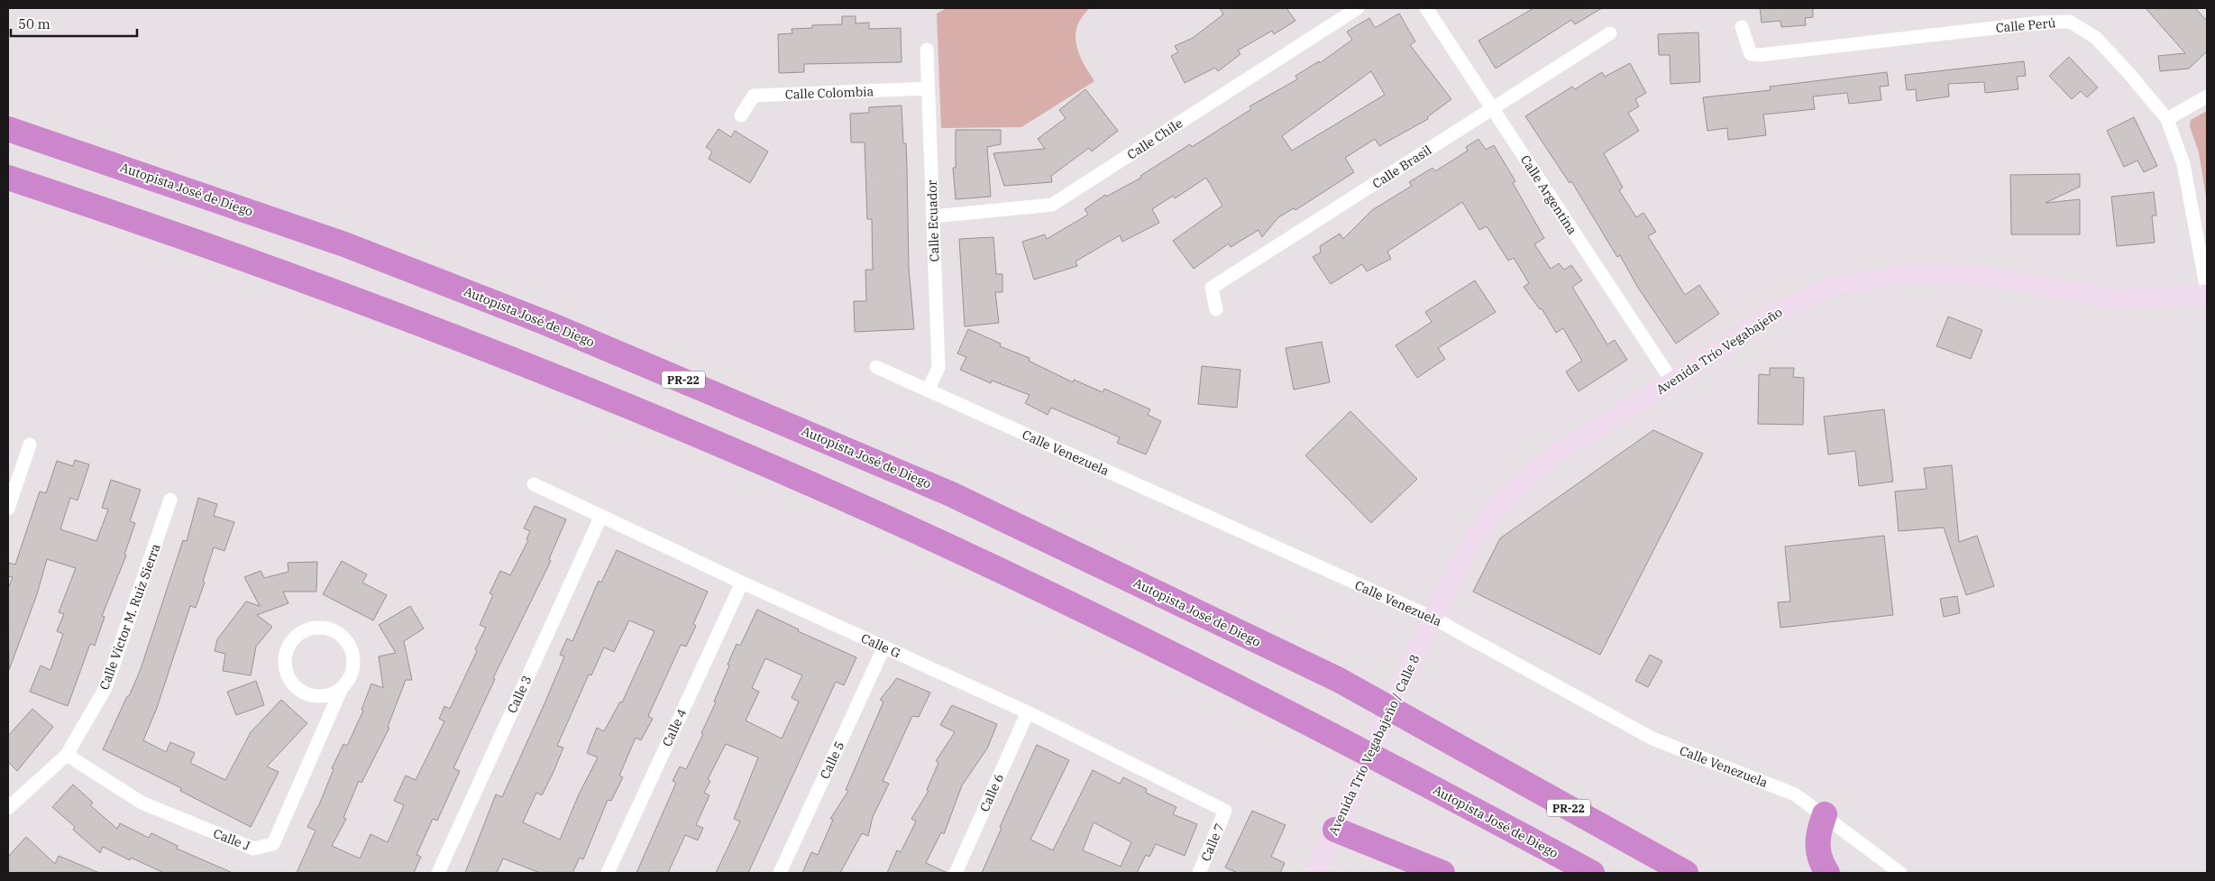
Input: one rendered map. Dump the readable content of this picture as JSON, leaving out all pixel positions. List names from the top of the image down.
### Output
{
  "streets": {
    "highway": ["Autopista José de Diego", "PR-22"],
    "street": [
      "Calle Perú",
      "Calle Colombia",
      "Calle Chile",
      "Calle Brasil",
      "Calle Argentina",
      "Calle Ecuador",
      "Avenida Trío Vegabajeño",
      "Calle Venezuela",
      "Calle Víctor M. Ruiz Sierra",
      "Calle G",
      "Calle 3",
      "Calle 4",
      "Avenida Trío Vegabajeño / Calle 8",
      "Calle 5",
      "Calle 6",
      "Calle J",
      "Calle 7"
    ]
  },
  "crossings": [
    ["Calle Colombia", "Calle Ecuador"],
    ["Calle Chile", "Calle Ecuador"],
    ["Calle Brasil", "Calle Argentina"],
    ["Calle Argentina", "Avenida Trío Vegabajeño"],
    ["Calle Ecuador", "Calle Venezuela"],
    ["Avenida Trío Vegabajeño", "Calle Venezuela"],
    ["Avenida Trío Vegabajeño", "Avenida Trío Vegabajeño / Calle 8"],
    ["Calle Venezuela", "Avenida Trío Vegabajeño / Calle 8"],
    ["Calle Víctor M. Ruiz Sierra", "Calle J"],
    ["Calle G", "Calle 3"],
    ["Calle G", "Calle 4"],
    ["Calle G", "Calle 5"],
    ["Calle G", "Calle 6"],
    ["Calle G", "Calle 7"]
  ],
  "scale_bar": "50 m"
}
